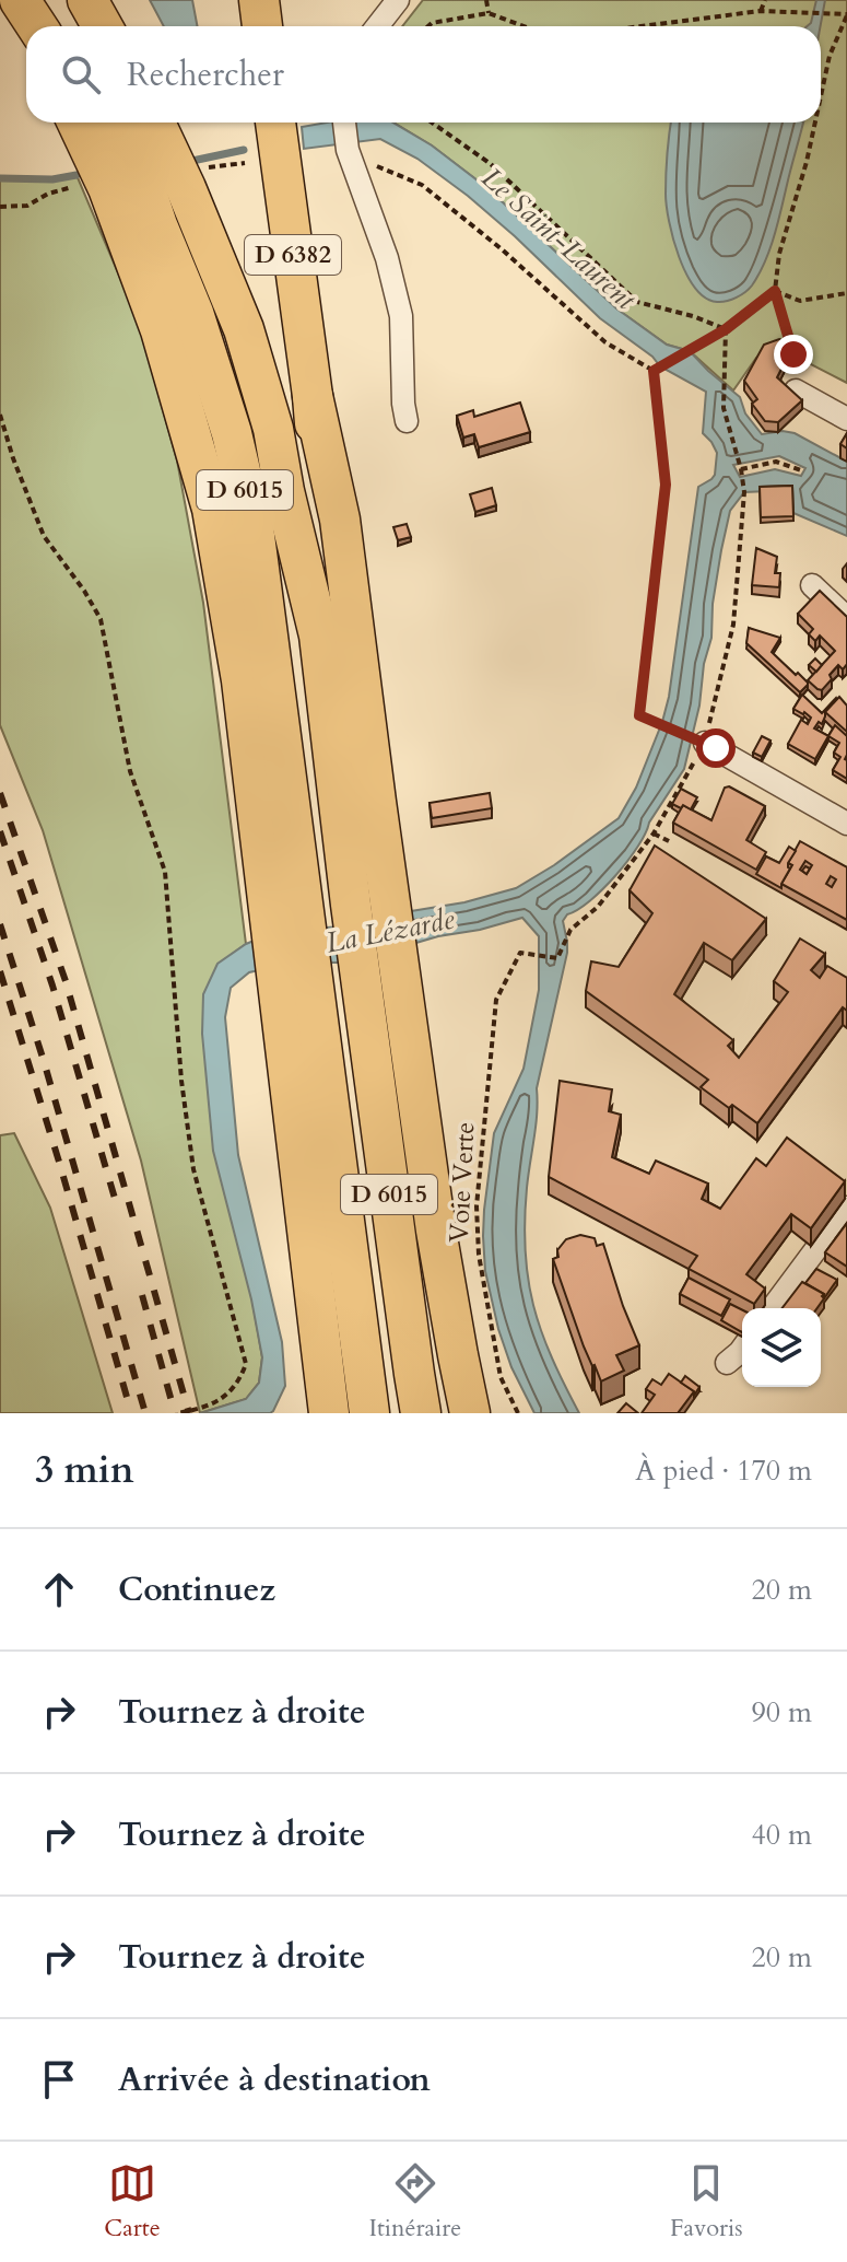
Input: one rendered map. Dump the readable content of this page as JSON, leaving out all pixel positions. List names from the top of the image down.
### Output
{
  "streets": {
    "highway": ["D 6382", "D 6015"],
    "path": ["Voie Verte"]
  },
  "crossings": [
    ["D 6382", "D 6015"]
  ],
  "water": ["Le Saint-Laurent", "La Lézarde"],
  "page": {
    "search": "Rechercher",
    "heading": ["3 min", "À pied · 170 m"],
    "list": [
      ["Continuez", "20 m"],
      ["Tournez à droite", "90 m"],
      ["Tournez à droite", "40 m"],
      ["Tournez à droite", "20 m"],
      "Arrivée à destination"
    ],
    "nav": ["Carte", "Itinéraire", "Favoris"]
  }
}
